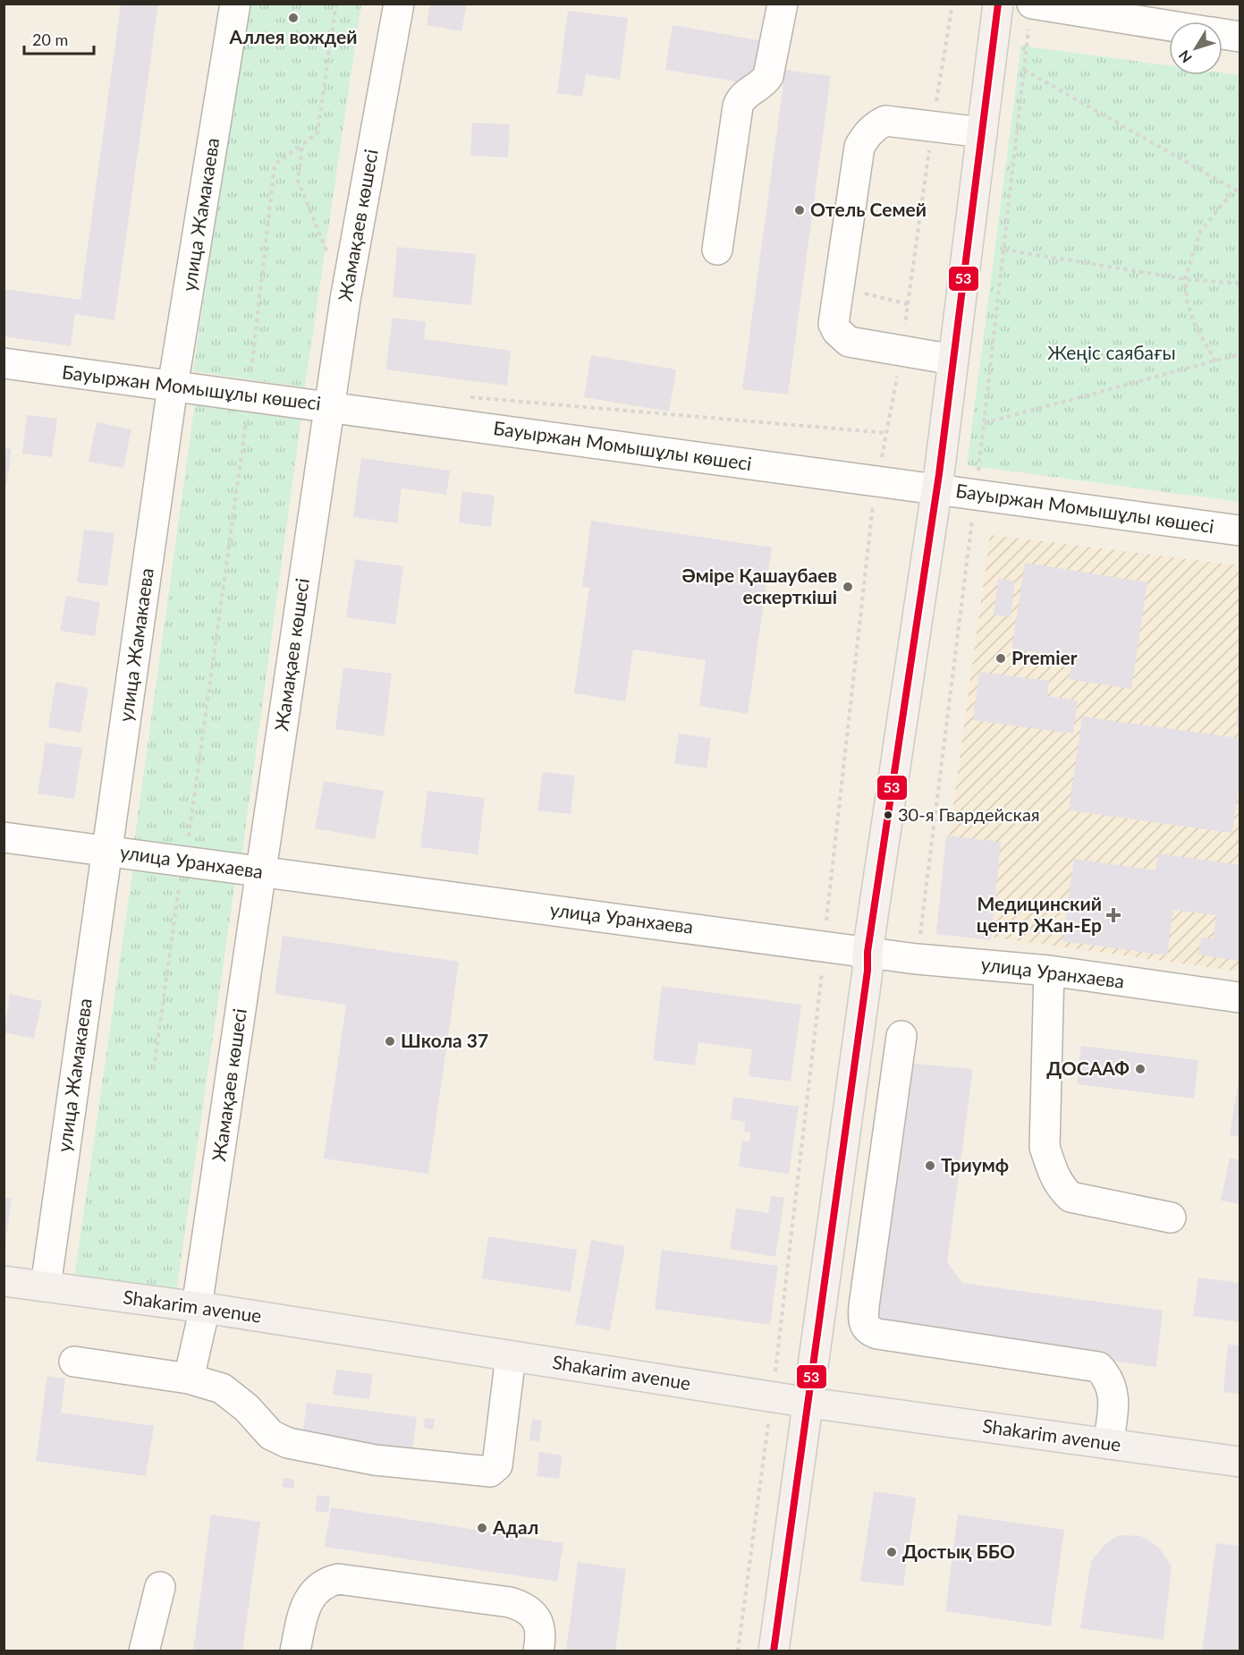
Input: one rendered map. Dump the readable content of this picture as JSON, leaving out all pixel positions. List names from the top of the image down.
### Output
{
  "streets": {
    "main road": ["Shakarim avenue"],
    "street": [
      "улица Жамакаева",
      "Жамақаев көшесі",
      "Бауыржан Момышұлы көшесі",
      "улица Уранхаева"
    ]
  },
  "crossings": [
    ["улица Жамакаева", "Бауыржан Момышұлы көшесі"],
    ["улица Жамакаева", "улица Уранхаева"],
    ["улица Жамакаева", "Shakarim avenue"],
    ["Жамақаев көшесі", "Бауыржан Момышұлы көшесі"],
    ["Жамақаев көшесі", "улица Уранхаева"],
    ["Жамақаев көшесі", "Shakarim avenue"]
  ],
  "parks": ["Жеңіс саябағы"],
  "places": {
    "other": [
      "Аллея вождей",
      "Отель Семей",
      "Әміре Қашаубаев ескерткіші",
      "Premier",
      "30-я Гвардейская",
      "Школа 37",
      "ДОСААФ",
      "Триумф",
      "Адал",
      "Достық ББО"
    ],
    "health": ["Медицинский центр Жан-Ер"]
  },
  "lines": ["transit line 53"],
  "scale_bar": "20 m",
  "north": "bottom left"
}
